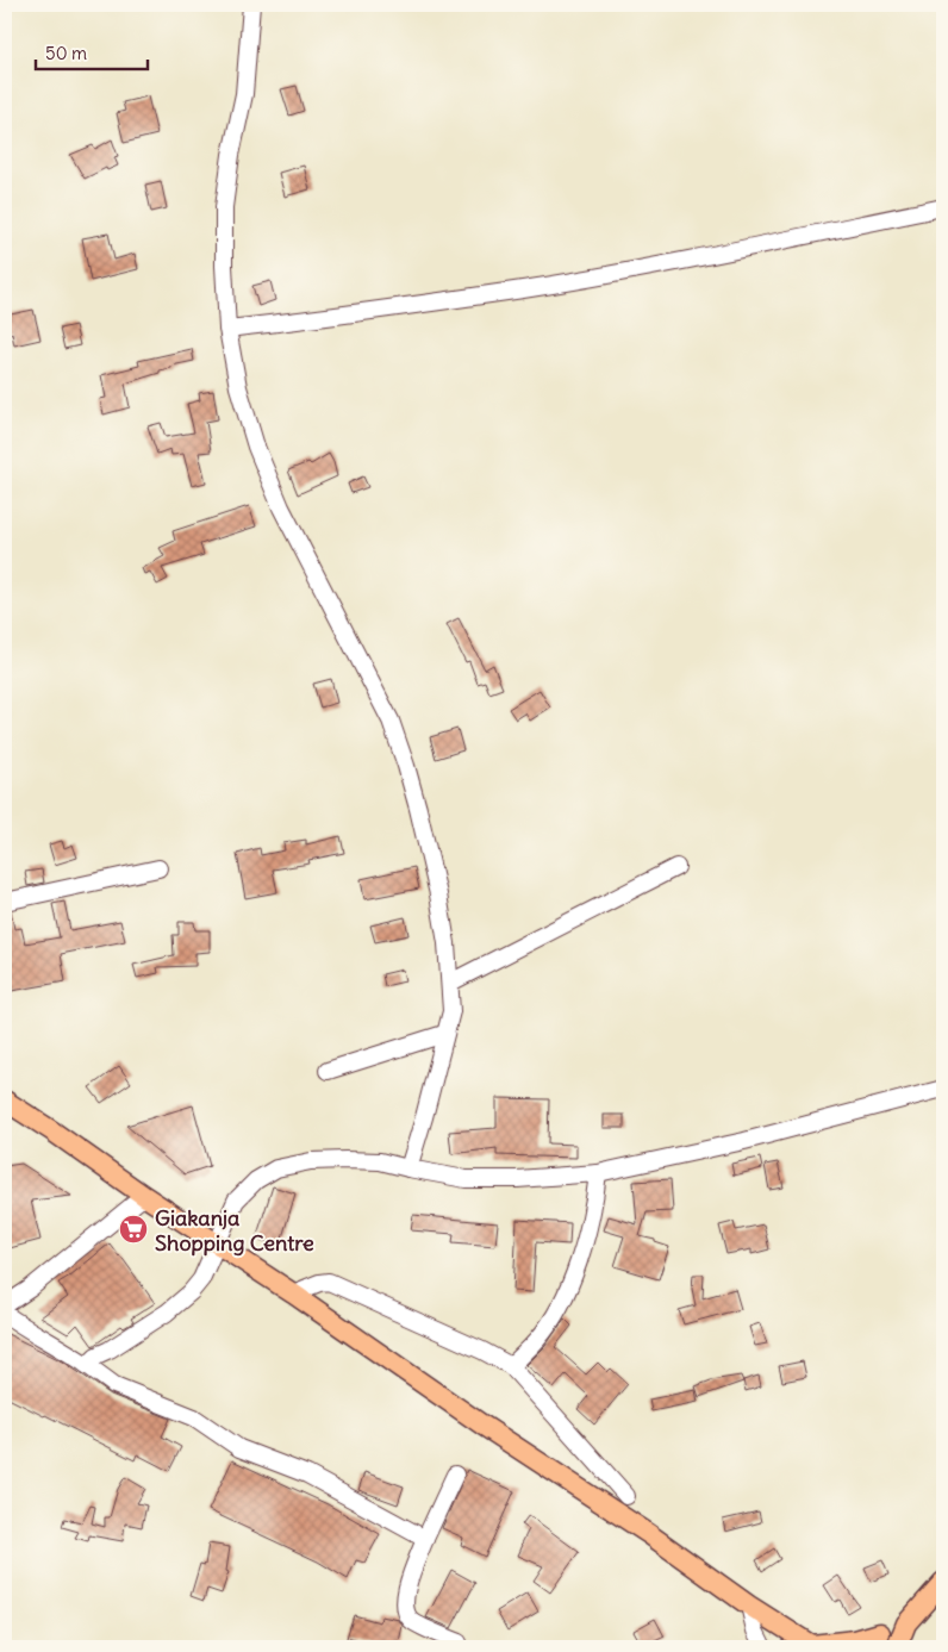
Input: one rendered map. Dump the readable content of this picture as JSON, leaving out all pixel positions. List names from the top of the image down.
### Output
{
  "places": {
    "supermarket": ["Giakanja Shopping Centre"]
  },
  "scale_bar": "50 m"
}
